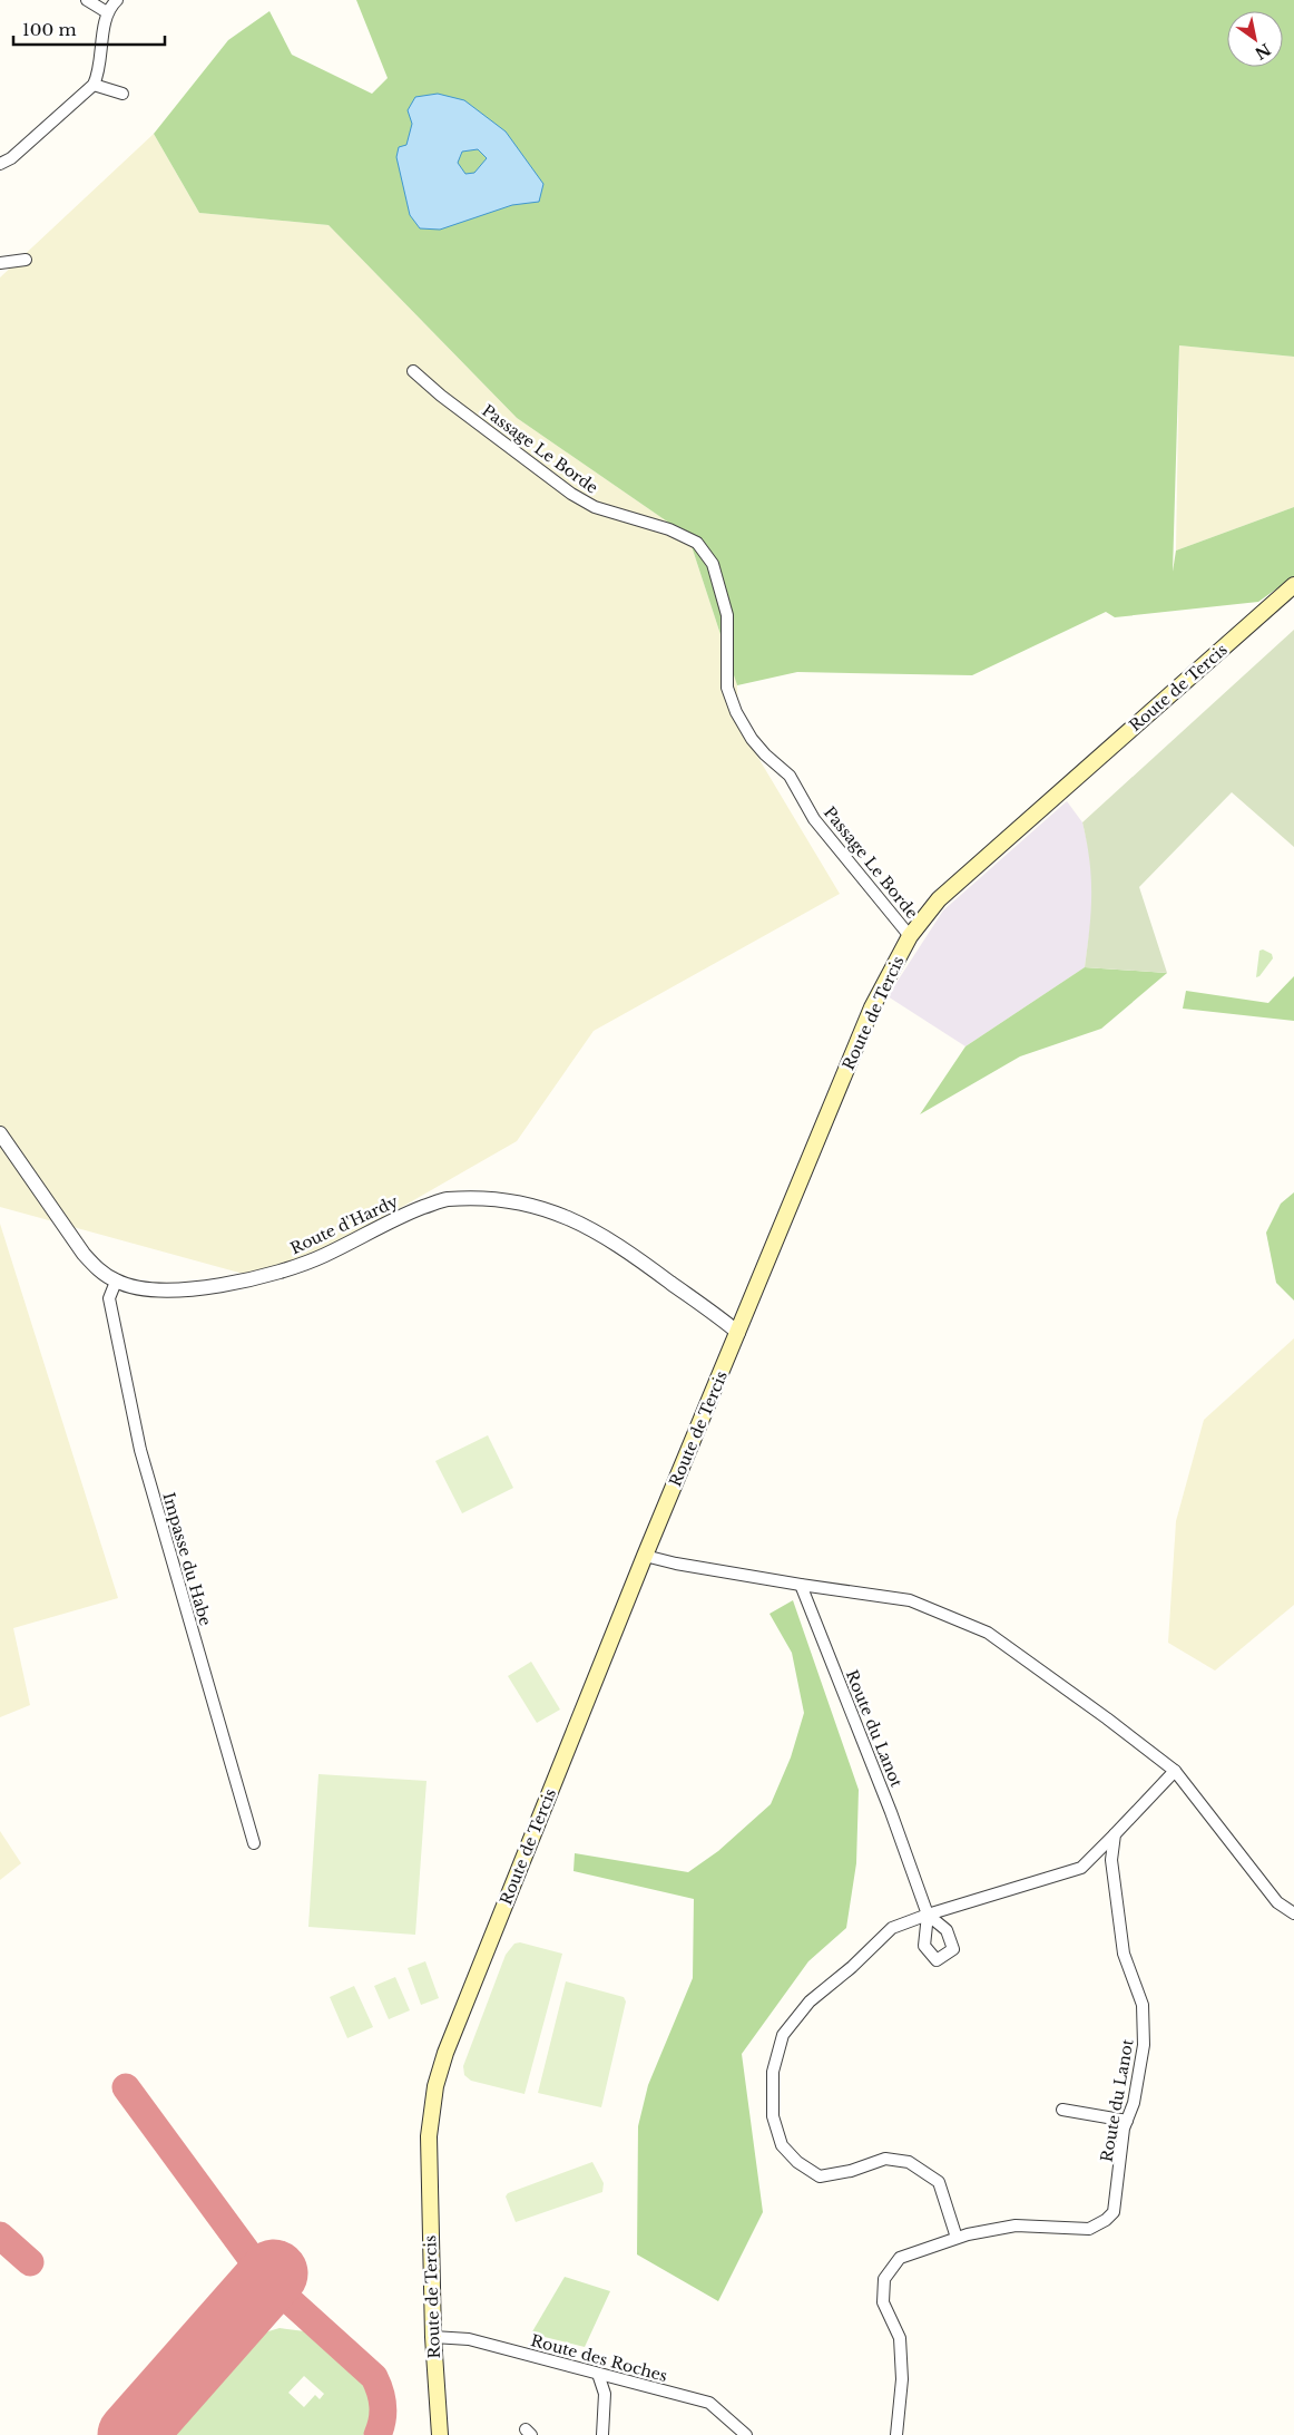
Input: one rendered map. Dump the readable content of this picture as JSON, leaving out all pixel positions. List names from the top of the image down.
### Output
{
  "streets": {
    "main road": ["Route de Tercis"],
    "street": [
      "Passage Le Borde",
      "Route d'Hardy",
      "Impasse du Habe",
      "Route du Lanot",
      "Route des Roches"
    ]
  },
  "crossings": [
    ["Passage Le Borde", "Route de Tercis"],
    ["Route de Tercis", "Route d'Hardy"],
    ["Route de Tercis", "Route des Roches"],
    ["Route d'Hardy", "Impasse du Habe"]
  ],
  "scale_bar": "100 m",
  "north": "bottom right"
}
